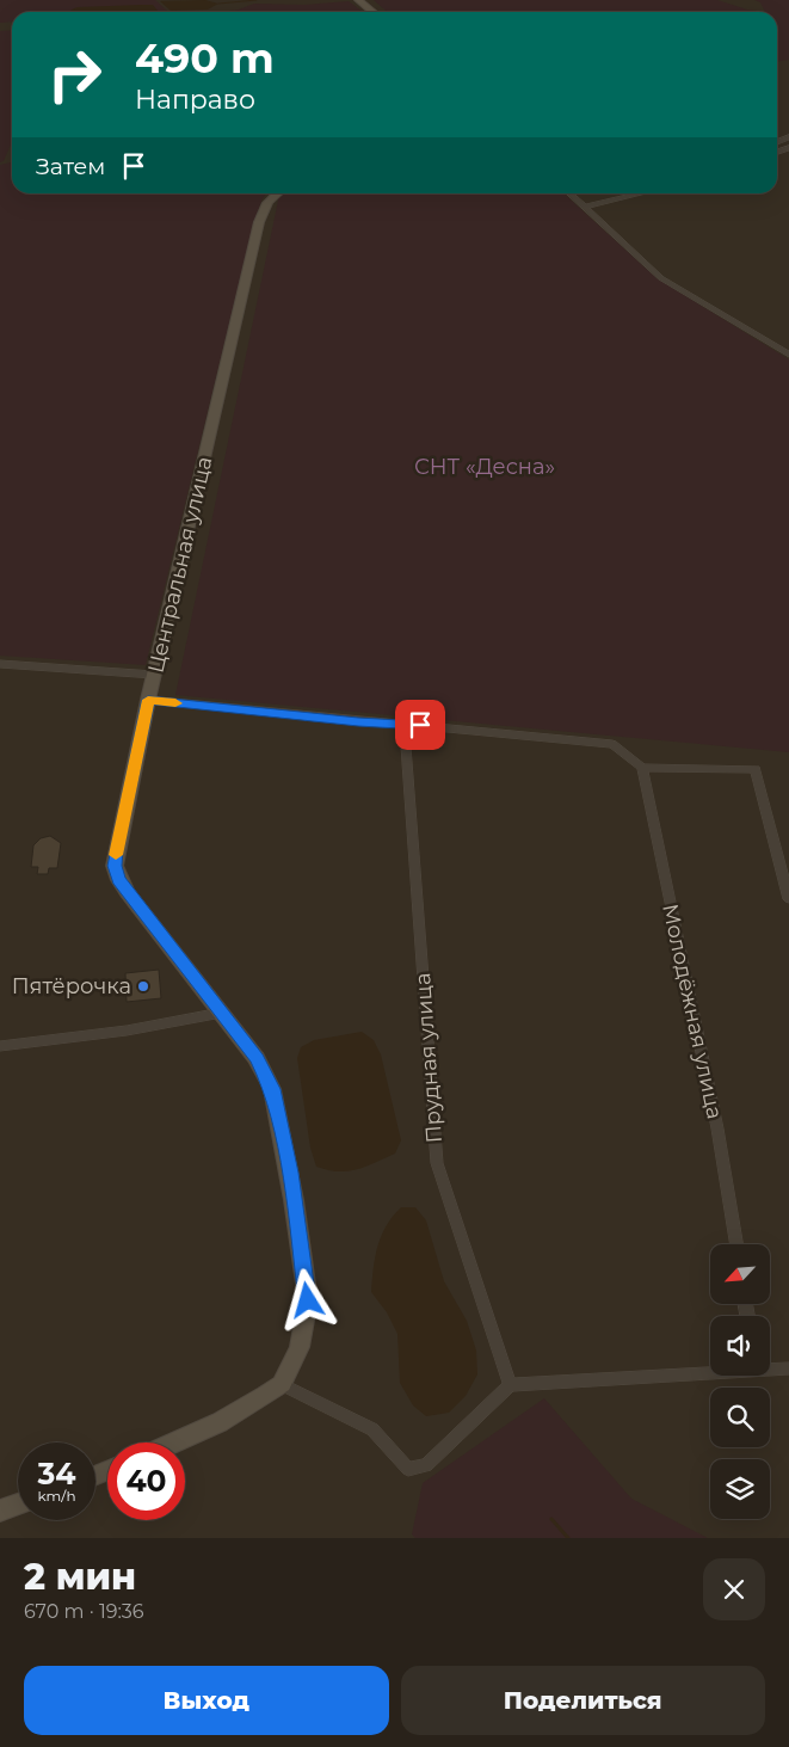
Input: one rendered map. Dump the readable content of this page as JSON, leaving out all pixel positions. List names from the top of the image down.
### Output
{
  "streets": {
    "street": ["Центральная улица", "Молодёжная улица", "Прудная улица"]
  },
  "parks": ["СНТ «Десна»"],
  "places": ["Пятёрочка"],
  "north": "bottom left",
  "page": {
    "turn": ["490 m", "Направо"],
    "then": "Затем",
    "speed": "34 km/h",
    "limit": "40",
    "heading": ["2 мин", "670 m · 19:36"],
    "buttons": ["Выход", "Поделиться"]
  }
}
